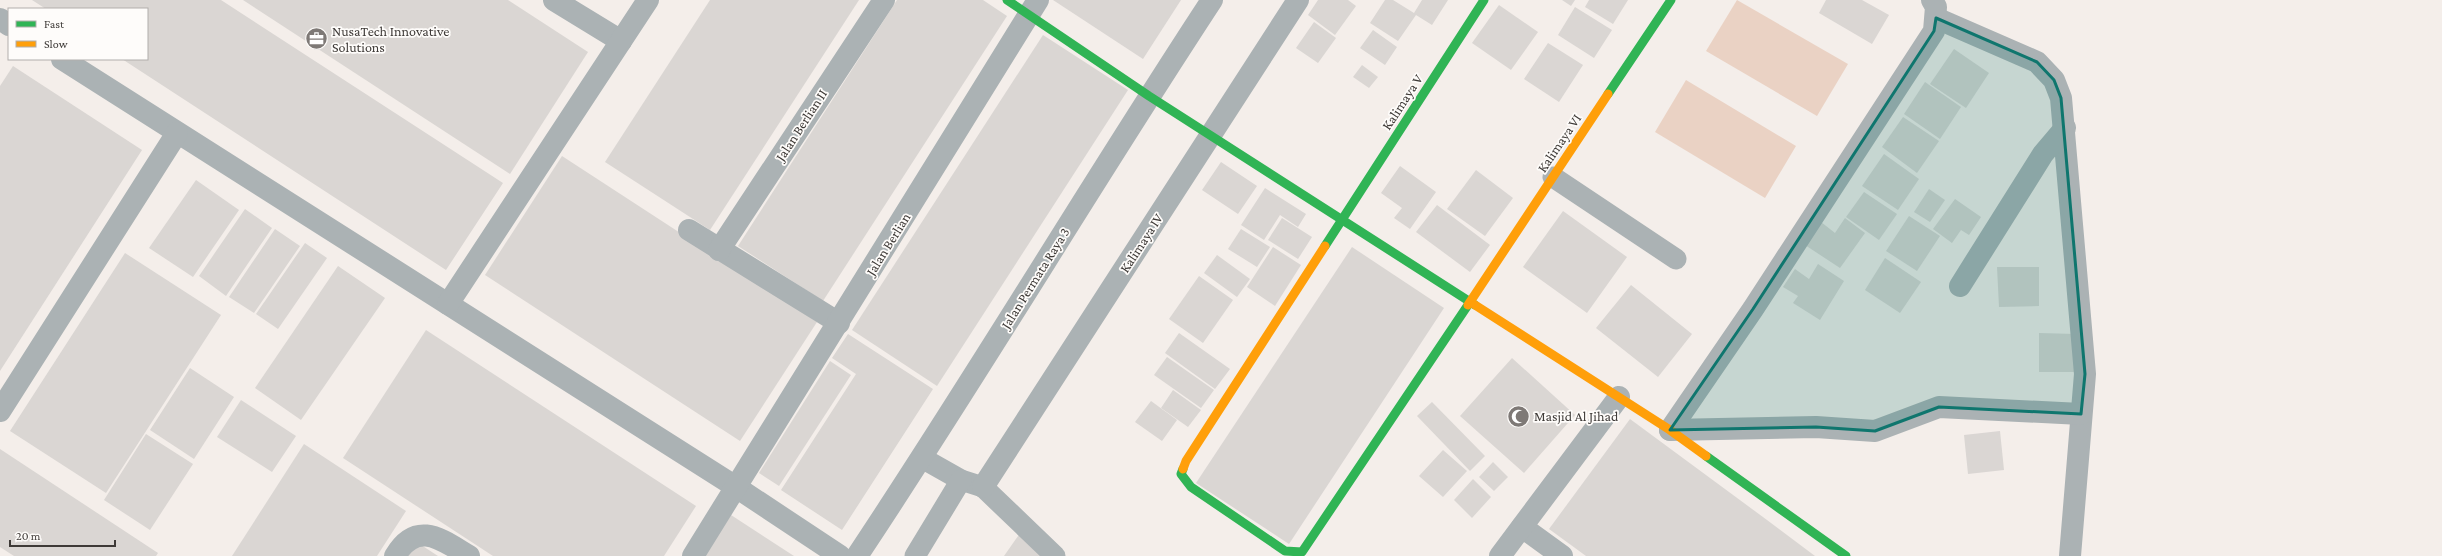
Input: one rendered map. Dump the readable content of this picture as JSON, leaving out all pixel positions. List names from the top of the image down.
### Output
{
  "streets": {
    "street": [
      "Kalimaya V",
      "Jalan Berlian II",
      "Kalimaya VI",
      "Kalimaya IV",
      "Jalan Berlian",
      "Jalan Permata Raya 3"
    ]
  },
  "crossings": [
    ["Kalimaya V", "Kalimaya VI"]
  ],
  "places": {
    "office": ["NusaTech Innovative Solutions"],
    "mosque": ["Masjid Al Jihad"]
  },
  "legend": ["Fast", "Slow"],
  "scale_bar": "20 m"
}
